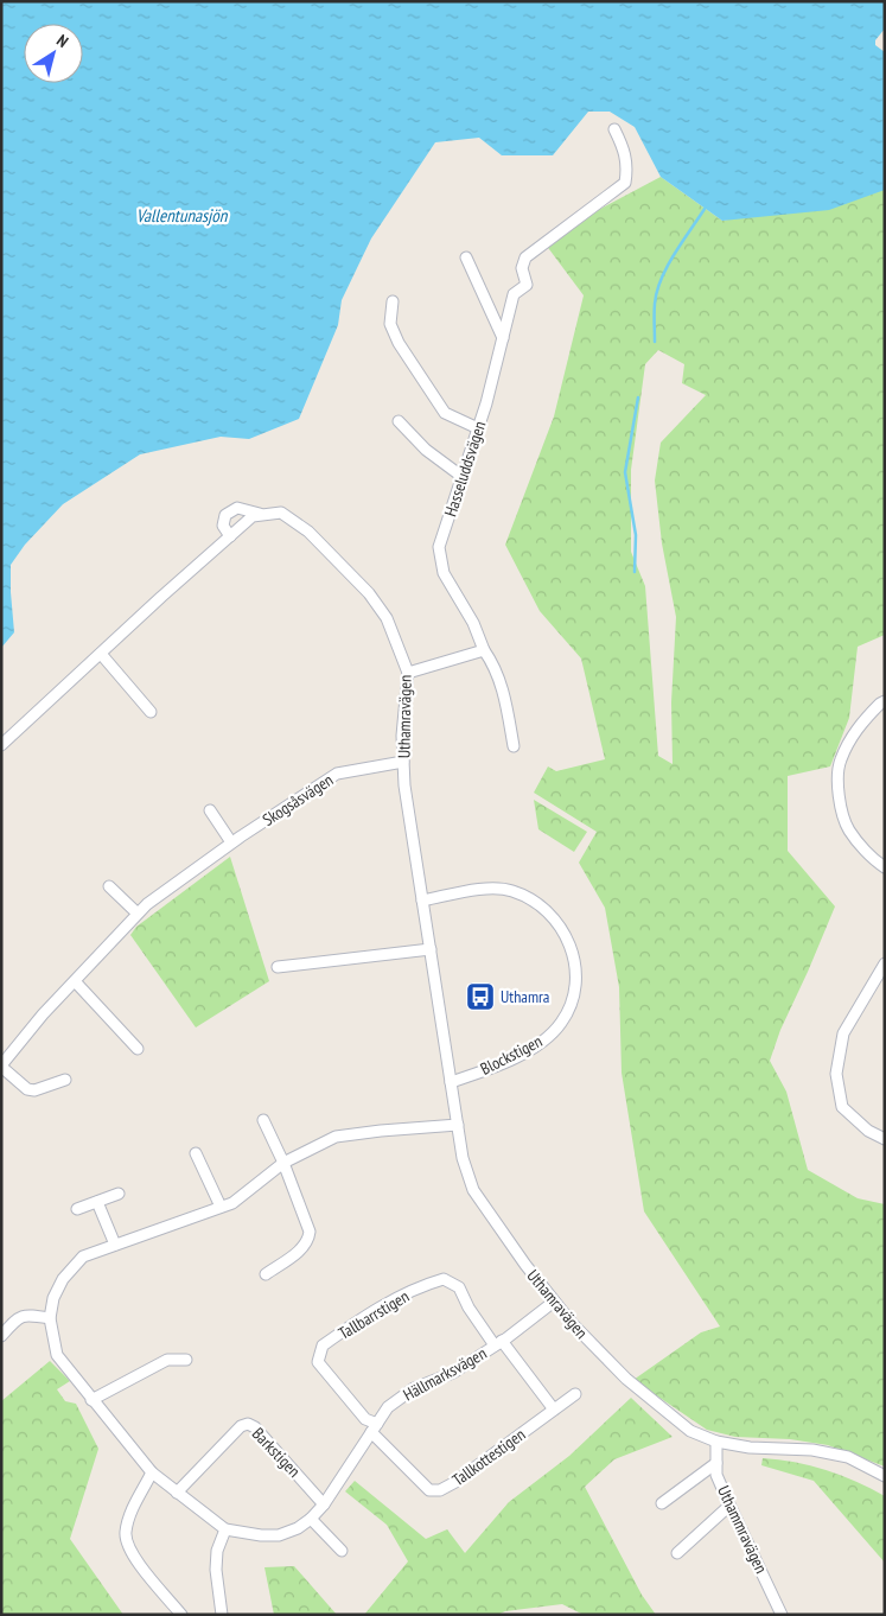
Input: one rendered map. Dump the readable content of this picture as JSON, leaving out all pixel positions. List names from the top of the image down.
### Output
{
  "streets": {
    "street": [
      "Hasseluddsvägen",
      "Uthamravägen",
      "Skogsåsvägen",
      "Blockstigen",
      "Tallbarrstigen",
      "Hällmarksvägen",
      "Barkstigen",
      "Tallkottestigen",
      "Uthammravägen"
    ]
  },
  "crossings": [
    ["Uthamravägen", "Skogsåsvägen"],
    ["Uthamravägen", "Blockstigen"],
    ["Uthamravägen", "Hällmarksvägen"],
    ["Uthamravägen", "Uthammravägen"],
    ["Tallbarrstigen", "Hällmarksvägen"],
    ["Tallbarrstigen", "Tallkottestigen"],
    ["Hällmarksvägen", "Barkstigen"],
    ["Hällmarksvägen", "Tallkottestigen"]
  ],
  "water": ["Vallentunasjön"],
  "places": {
    "bus stop": ["Uthamra"]
  },
  "north": "top right"
}
